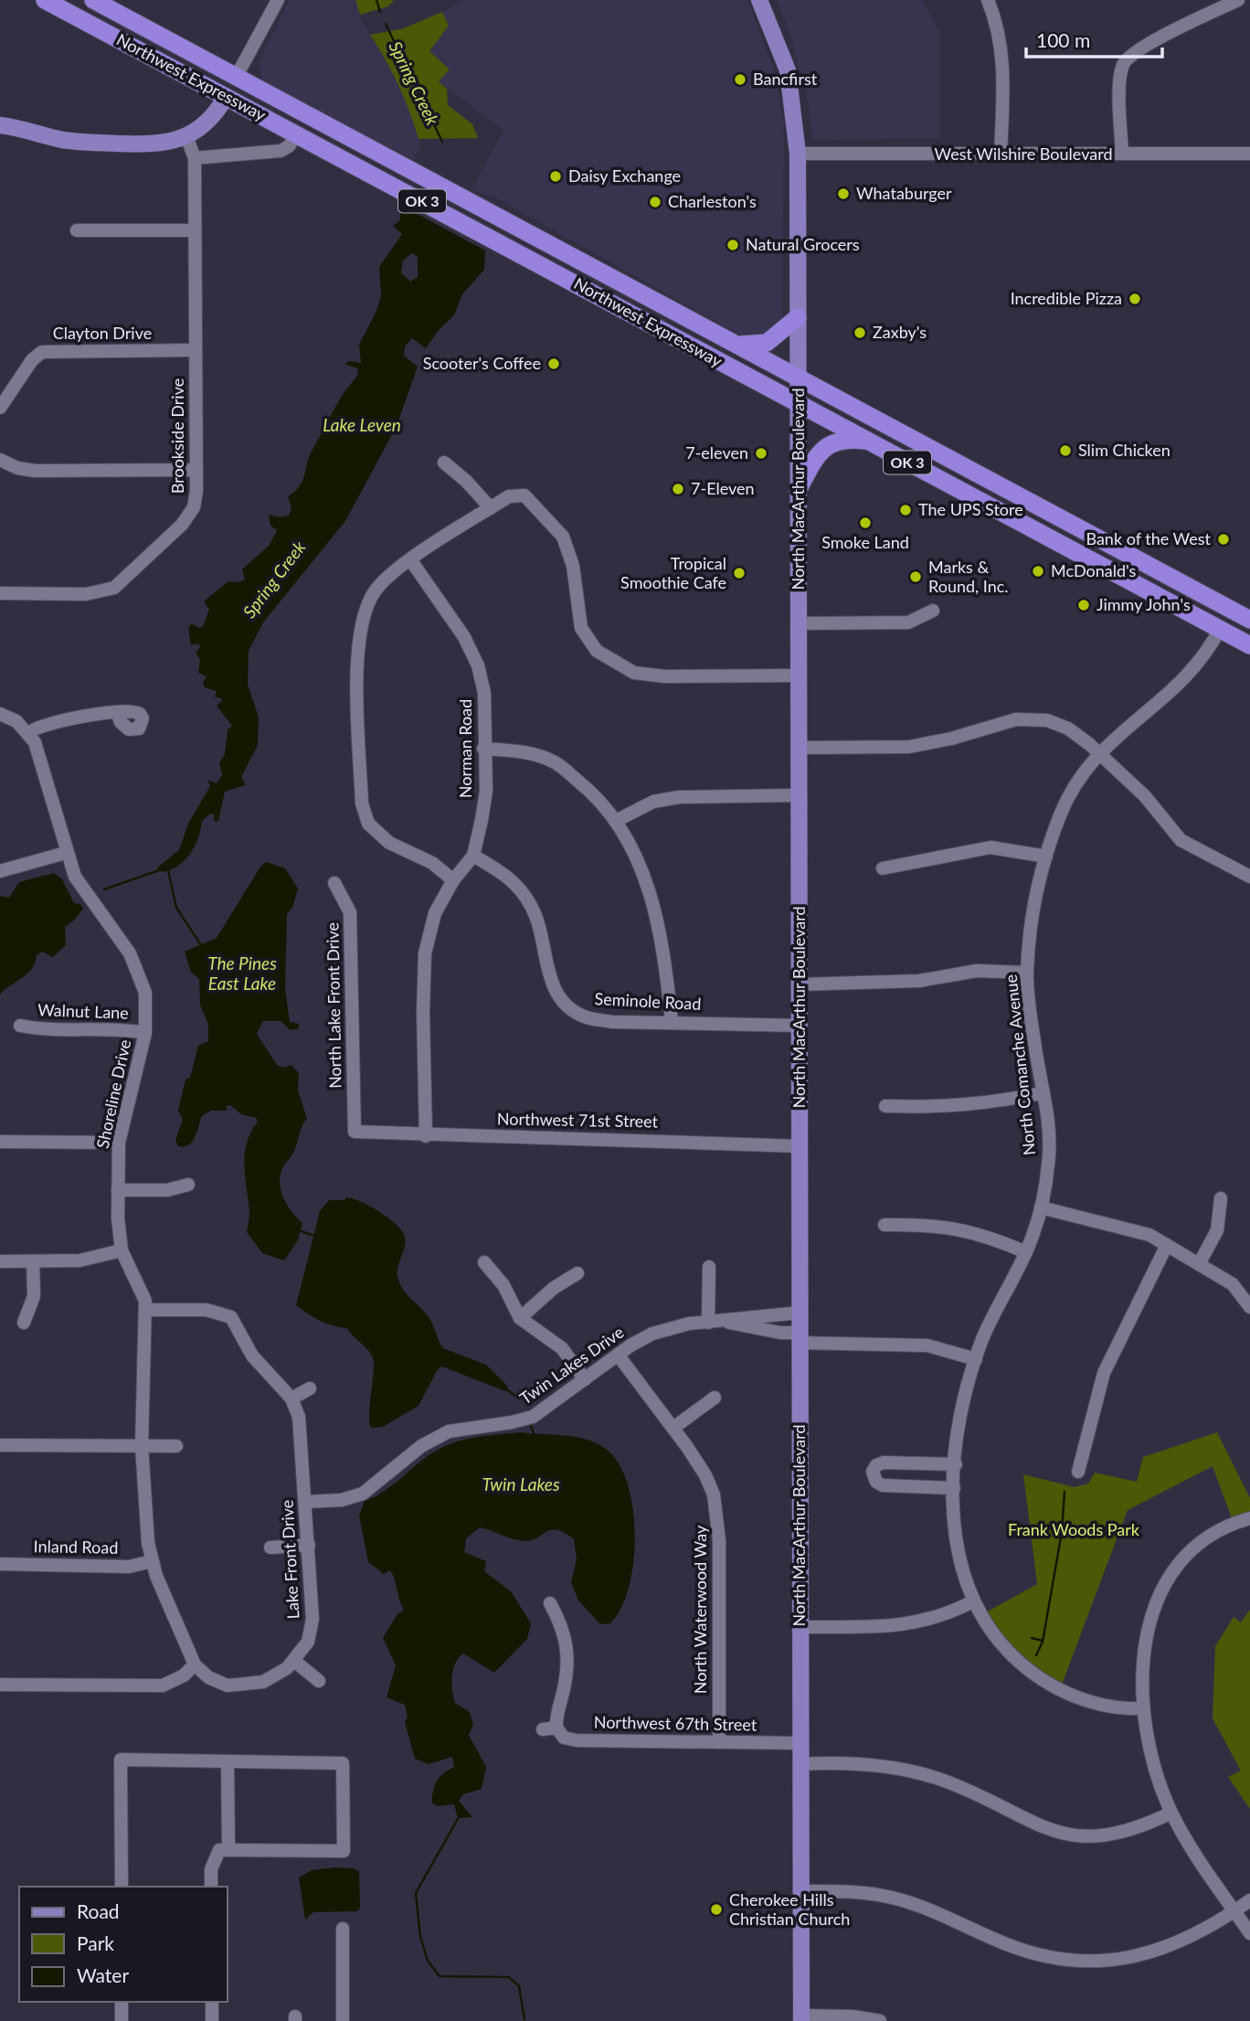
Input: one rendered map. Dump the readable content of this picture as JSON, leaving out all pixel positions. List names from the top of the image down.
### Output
{
  "streets": {
    "highway": ["Northwest Expressway", "OK 3"],
    "main road": ["North MacArthur Boulevard"],
    "street": [
      "West Wilshire Boulevard",
      "Clayton Drive",
      "Brookside Drive",
      "Norman Road",
      "Seminole Road",
      "North Lake Front Drive",
      "Walnut Lane",
      "North Comanche Avenue",
      "Shoreline Drive",
      "Northwest 71st Street",
      "Twin Lakes Drive",
      "Inland Road",
      "Lake Front Drive",
      "North Waterwood Way",
      "Northwest 67th Street"
    ]
  },
  "crossings": [
    ["Northwest Expressway", "North MacArthur Boulevard"],
    ["Northwest Expressway", "North Comanche Avenue"],
    ["West Wilshire Boulevard", "North MacArthur Boulevard"],
    ["Clayton Drive", "Brookside Drive"],
    ["North MacArthur Boulevard", "Seminole Road"],
    ["North MacArthur Boulevard", "Northwest 71st Street"],
    ["North MacArthur Boulevard", "Twin Lakes Drive"],
    ["North MacArthur Boulevard", "Northwest 67th Street"],
    ["Norman Road", "Seminole Road"],
    ["Norman Road", "Northwest 71st Street"],
    ["North Lake Front Drive", "Northwest 71st Street"],
    ["Walnut Lane", "Shoreline Drive"],
    ["Shoreline Drive", "Inland Road"],
    ["Shoreline Drive", "Lake Front Drive"],
    ["Twin Lakes Drive", "Lake Front Drive"],
    ["Twin Lakes Drive", "North Waterwood Way"],
    ["North Waterwood Way", "Northwest 67th Street"]
  ],
  "water": [
    "Spring Creek",
    "Lake Leven",
    "The Pines East Lake",
    "Twin Lakes"
  ],
  "parks": ["Frank Woods Park"],
  "places": [
    "Bancfirst",
    "Daisy Exchange",
    "Whataburger",
    "Charleston's",
    "Natural Grocers",
    "Incredible Pizza",
    "Zaxby's",
    "Scooter's Coffee",
    "Slim Chicken",
    "7-eleven",
    "7-Eleven",
    "The UPS Store",
    "Smoke Land",
    "Bank of the West",
    "McDonald's",
    "Tropical Smoothie Cafe",
    "Marks & Round, Inc.",
    "Jimmy John's",
    "Cherokee Hills Christian Church"
  ],
  "legend": ["Road", "Park", "Water"],
  "scale_bar": "100 m"
}
